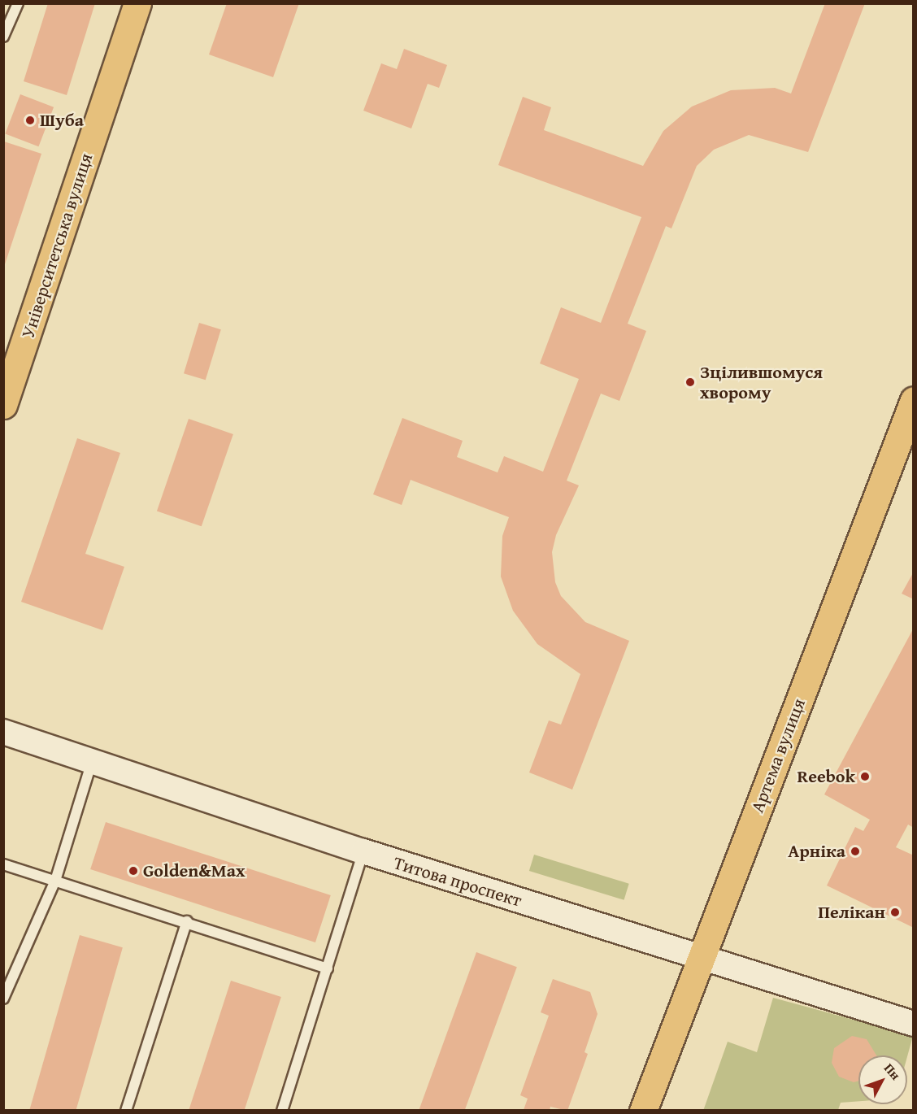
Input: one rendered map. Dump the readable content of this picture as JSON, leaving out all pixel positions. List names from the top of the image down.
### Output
{
  "streets": {
    "main road": ["Університетська вулиця", "Артема вулиця"],
    "street": ["Титова проспект"]
  },
  "crossings": [
    ["Артема вулиця", "Титова проспект"]
  ],
  "places": [
    "Шуба",
    "Зцілившомуся хворому",
    "Reebok",
    "Арніка",
    "Golden&Max",
    "Пелікан"
  ],
  "north": "top right"
}
